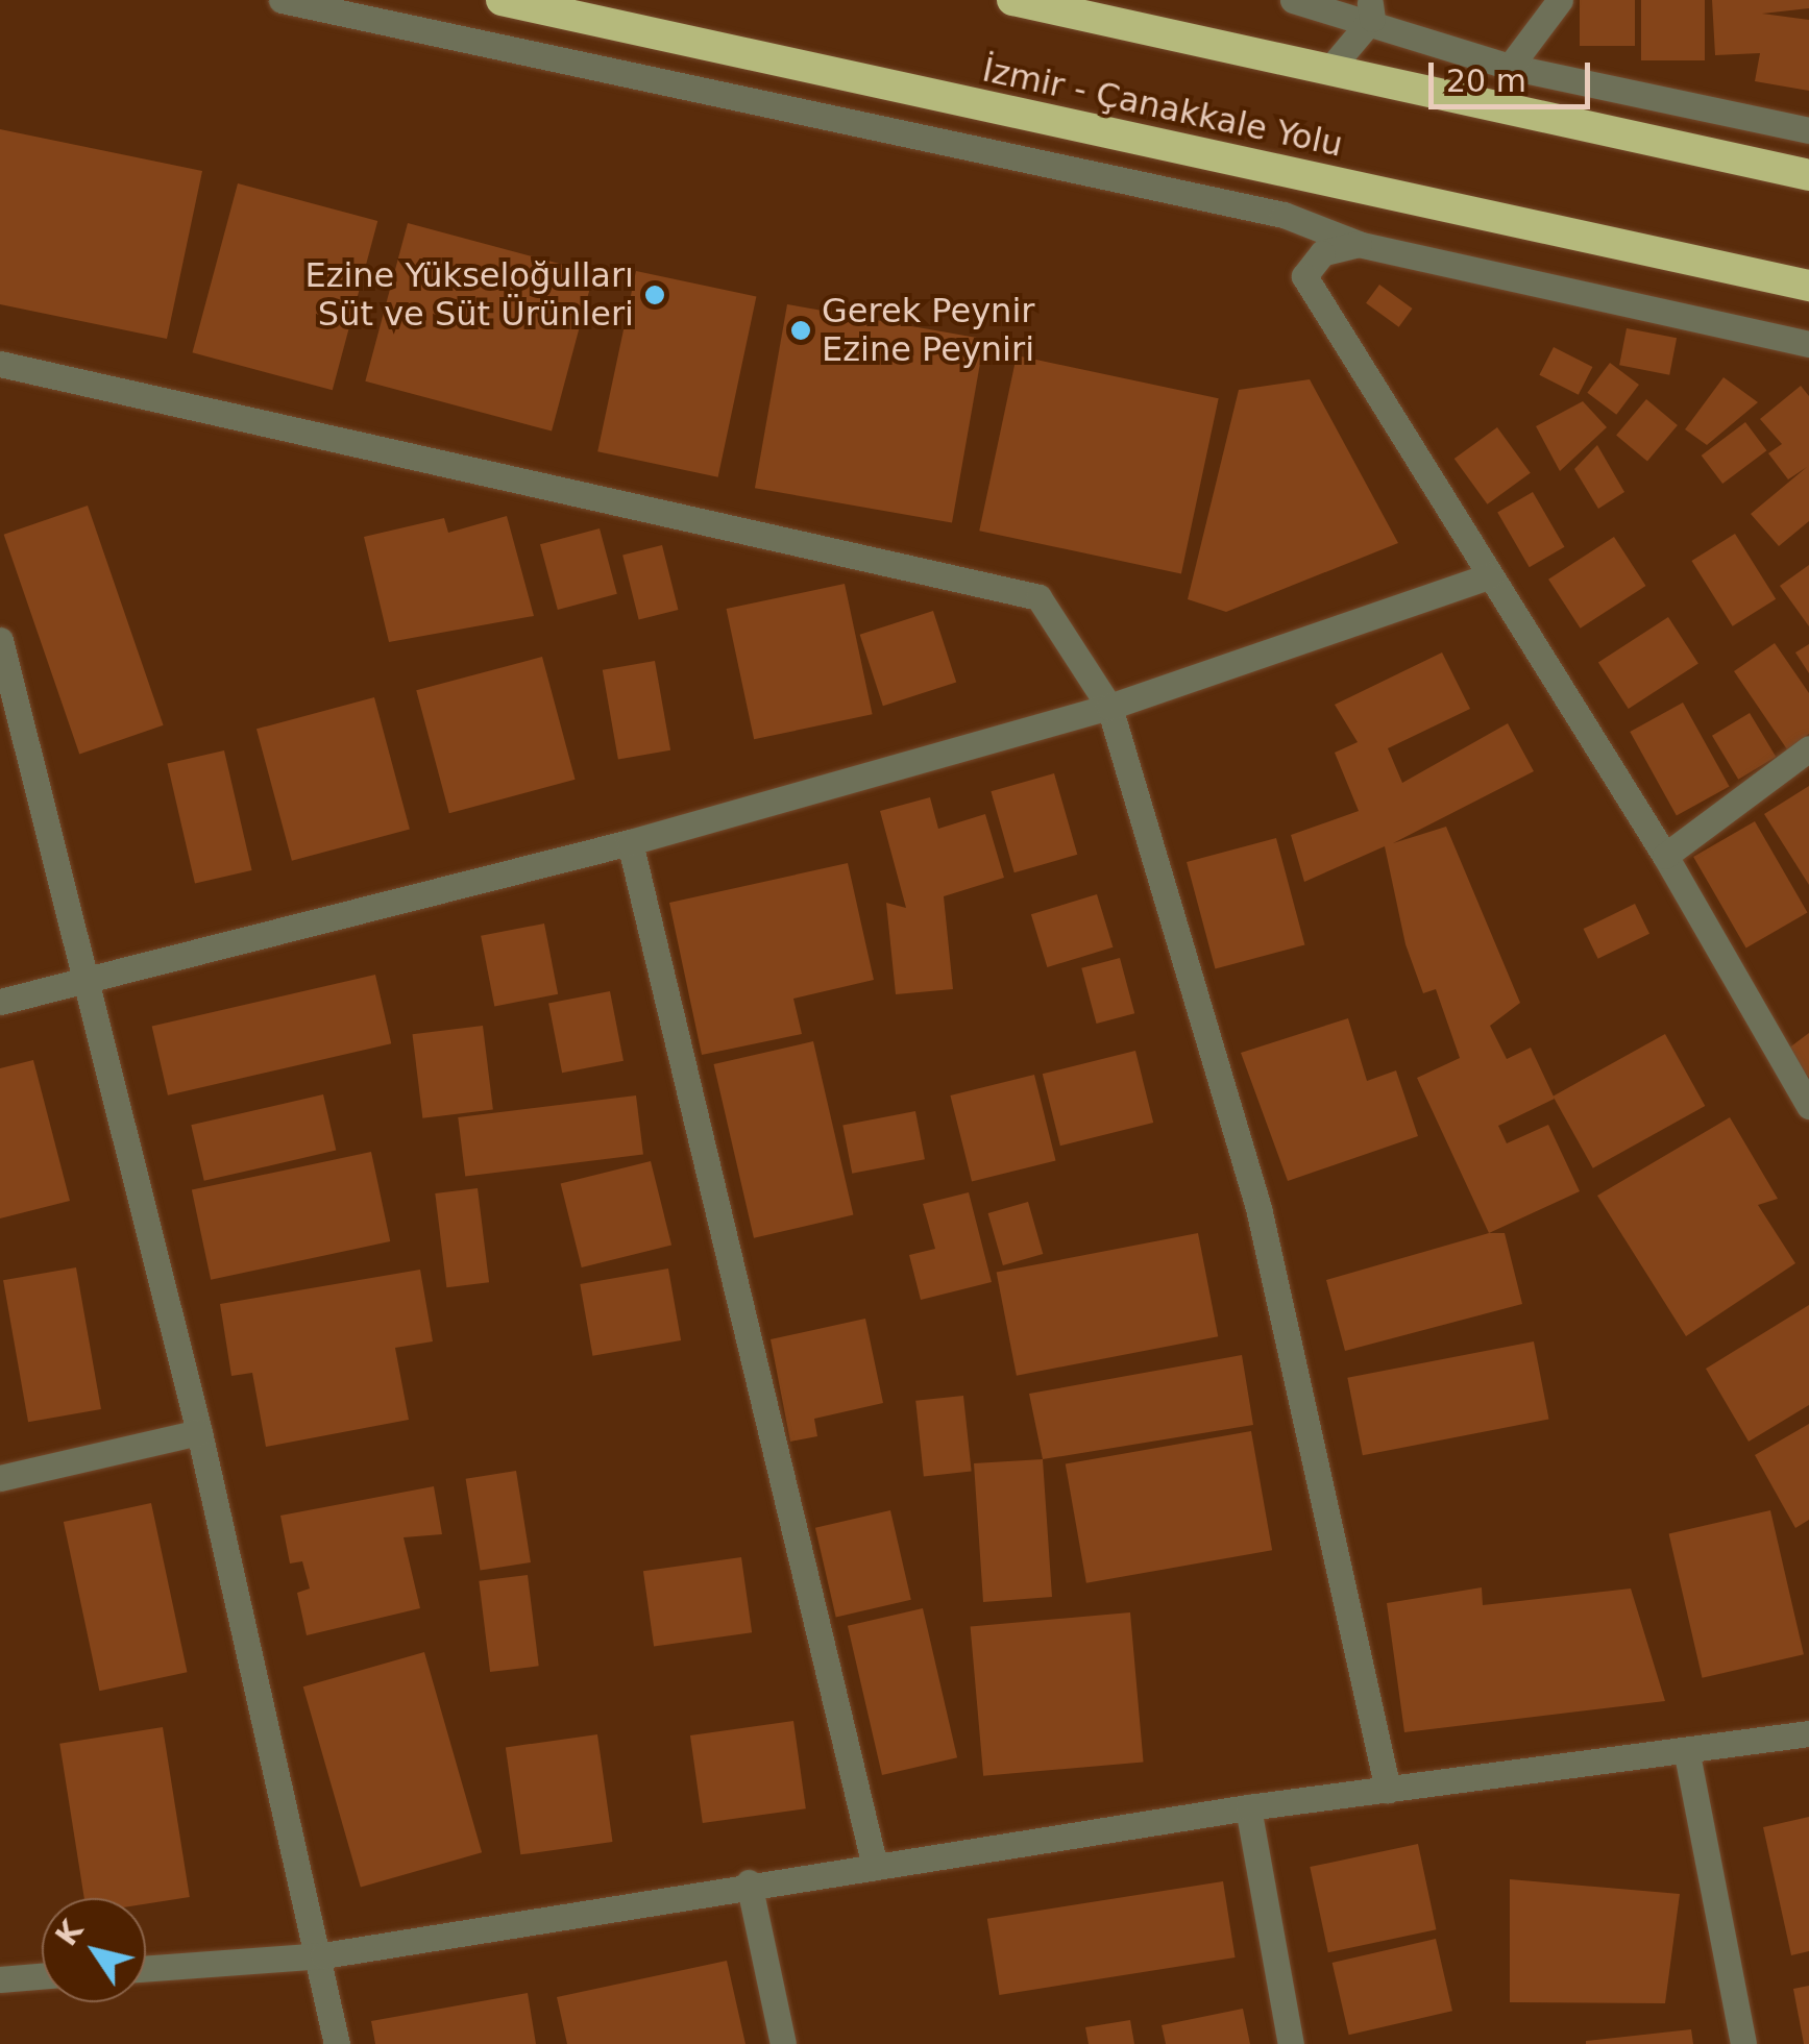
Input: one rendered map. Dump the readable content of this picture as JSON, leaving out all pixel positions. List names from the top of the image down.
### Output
{
  "streets": {
    "highway": ["İzmir - Çanakkale Yolu"]
  },
  "places": ["Ezine Yükseloğulları Süt ve Süt Ürünleri", "Gerek Peynir Ezine Peyniri"],
  "scale_bar": "20 m",
  "north": "top left"
}
